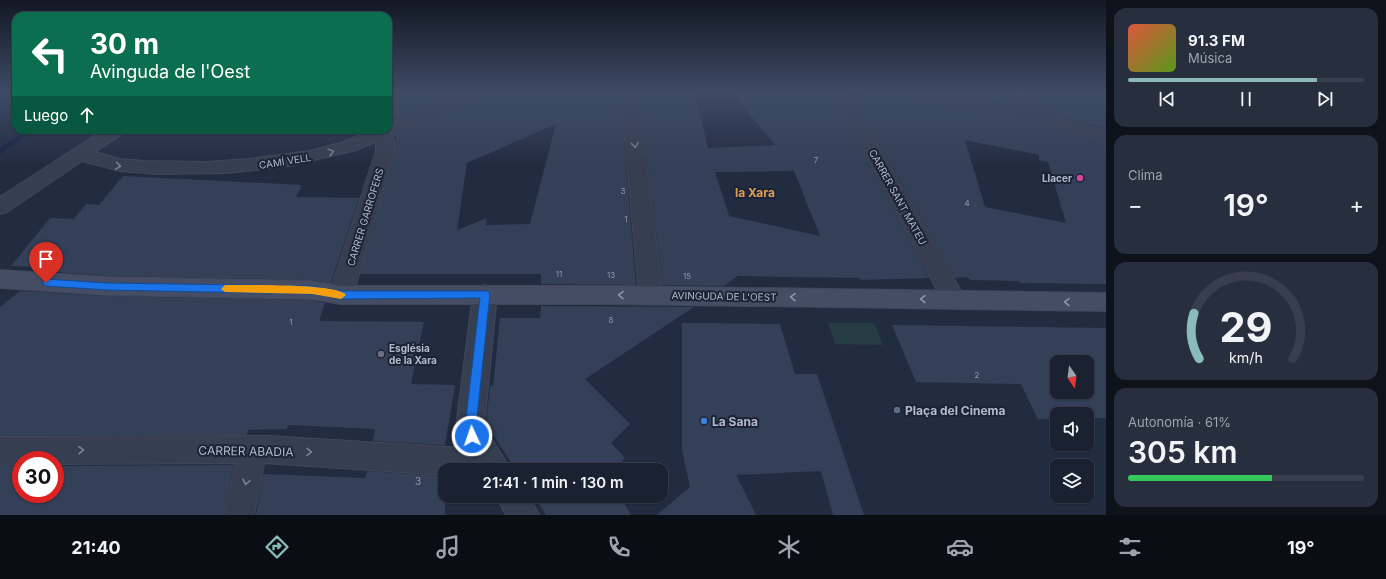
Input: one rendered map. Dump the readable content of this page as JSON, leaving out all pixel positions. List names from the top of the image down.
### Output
{
  "streets": {
    "main road": ["AVINGUDA DE L'OEST"],
    "street": [
      "CAMÍ VELL",
      "CARRER SANT MATEU",
      "CARRER GARROFERS",
      "CARRER ABADIA"
    ]
  },
  "crossings": [
    ["CARRER SANT MATEU", "AVINGUDA DE L'OEST"],
    ["CARRER GARROFERS", "AVINGUDA DE L'OEST"]
  ],
  "one_way": ["CAMÍ VELL", "AVINGUDA DE L'OEST", "CARRER ABADIA"],
  "districts": ["la Xara"],
  "places": [
    "Llacer",
    "Església de la Xara",
    "Plaça del Cinema",
    "La Sana"
  ],
  "house_numbers": [
    "7",
    "3",
    "4",
    "1",
    "11",
    "13",
    "15",
    "8",
    "1",
    "2",
    "3"
  ],
  "north": "bottom",
  "page": {
    "turn": ["30 m", "Avinguda de l'Oest"],
    "song": ["91.3 FM", "Música"],
    "then": "Luego",
    "tile": [
      "Clima",
      ["Autonomía · 61%", "305 km"]
    ],
    "heat": ["−", "19°", "+"],
    "limit": "30",
    "trip": "21:41 · 1 min · 130 m",
    "tabs": ["21:40", "19°"],
    "gauge": ["29", "km/h"]
  }
}
